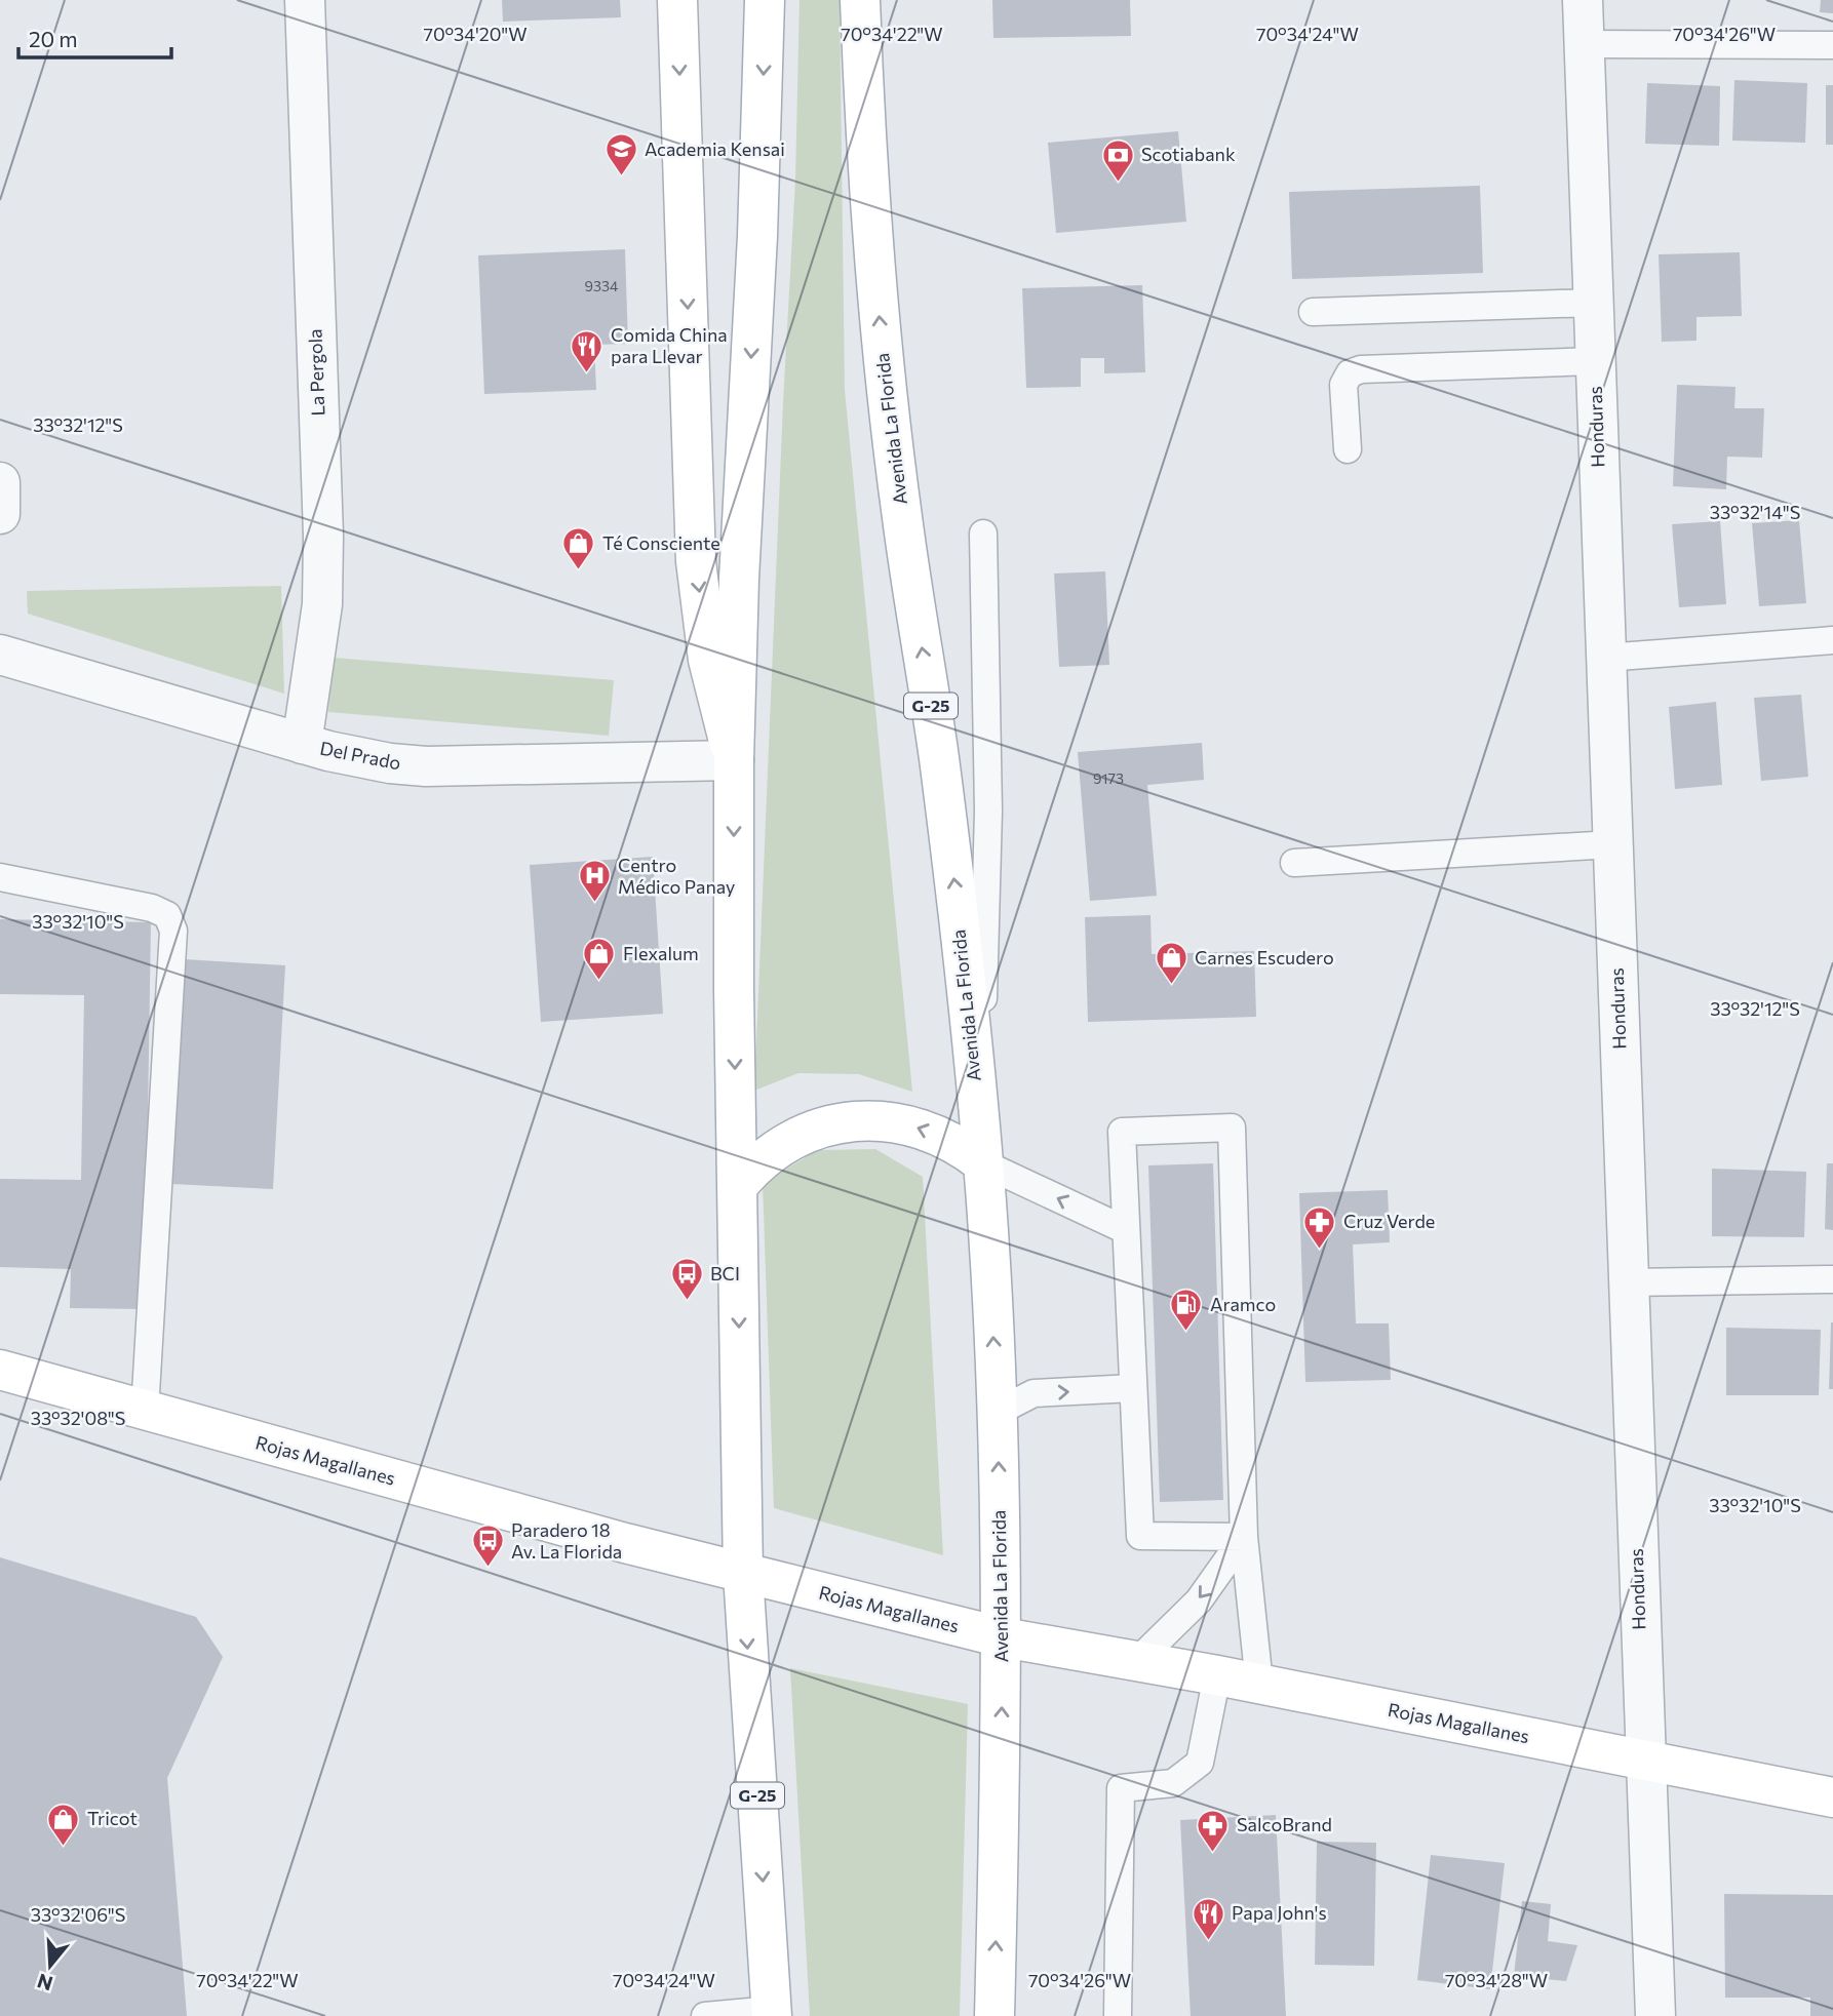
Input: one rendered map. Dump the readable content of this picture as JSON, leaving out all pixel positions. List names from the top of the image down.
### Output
{
  "streets": {
    "main road": ["Avenida La Florida", "G-25", "Rojas Magallanes"],
    "street": ["La Pergola", "Honduras", "Del Prado"]
  },
  "crossings": [
    ["La Pergola", "Del Prado"],
    ["Honduras", "Rojas Magallanes"],
    ["Avenida La Florida", "Rojas Magallanes"],
    ["G-25", "Del Prado"],
    ["G-25", "Rojas Magallanes"]
  ],
  "places": {
    "school or university": ["Academia Kensai"],
    "bank": ["Scotiabank"],
    "restaurant": ["Comida China para Llevar", "Papa John's"],
    "shop": [
      "Té Consciente",
      "Flexalum",
      "Carnes Escudero",
      "Tricot"
    ],
    "hospital": ["Centro Médico Panay"],
    "pharmacy": ["Cruz Verde", "SalcoBrand"],
    "bus stop": ["BCI", "Paradero 18 Av. La Florida"],
    "fuel station": ["Aramco"]
  },
  "house_numbers": ["9334", "9173"],
  "scale_bar": "20 m",
  "north": "bottom",
  "coordinates": [
    "70°34'20\"W",
    "70°34'22\"W",
    "70°34'24\"W",
    "70°34'26\"W",
    "33°32'12\"S",
    "33°32'14\"S",
    "33°32'10\"S",
    "33°32'08\"S",
    "33°32'06\"S",
    "70°34'28\"W"
  ]
}
